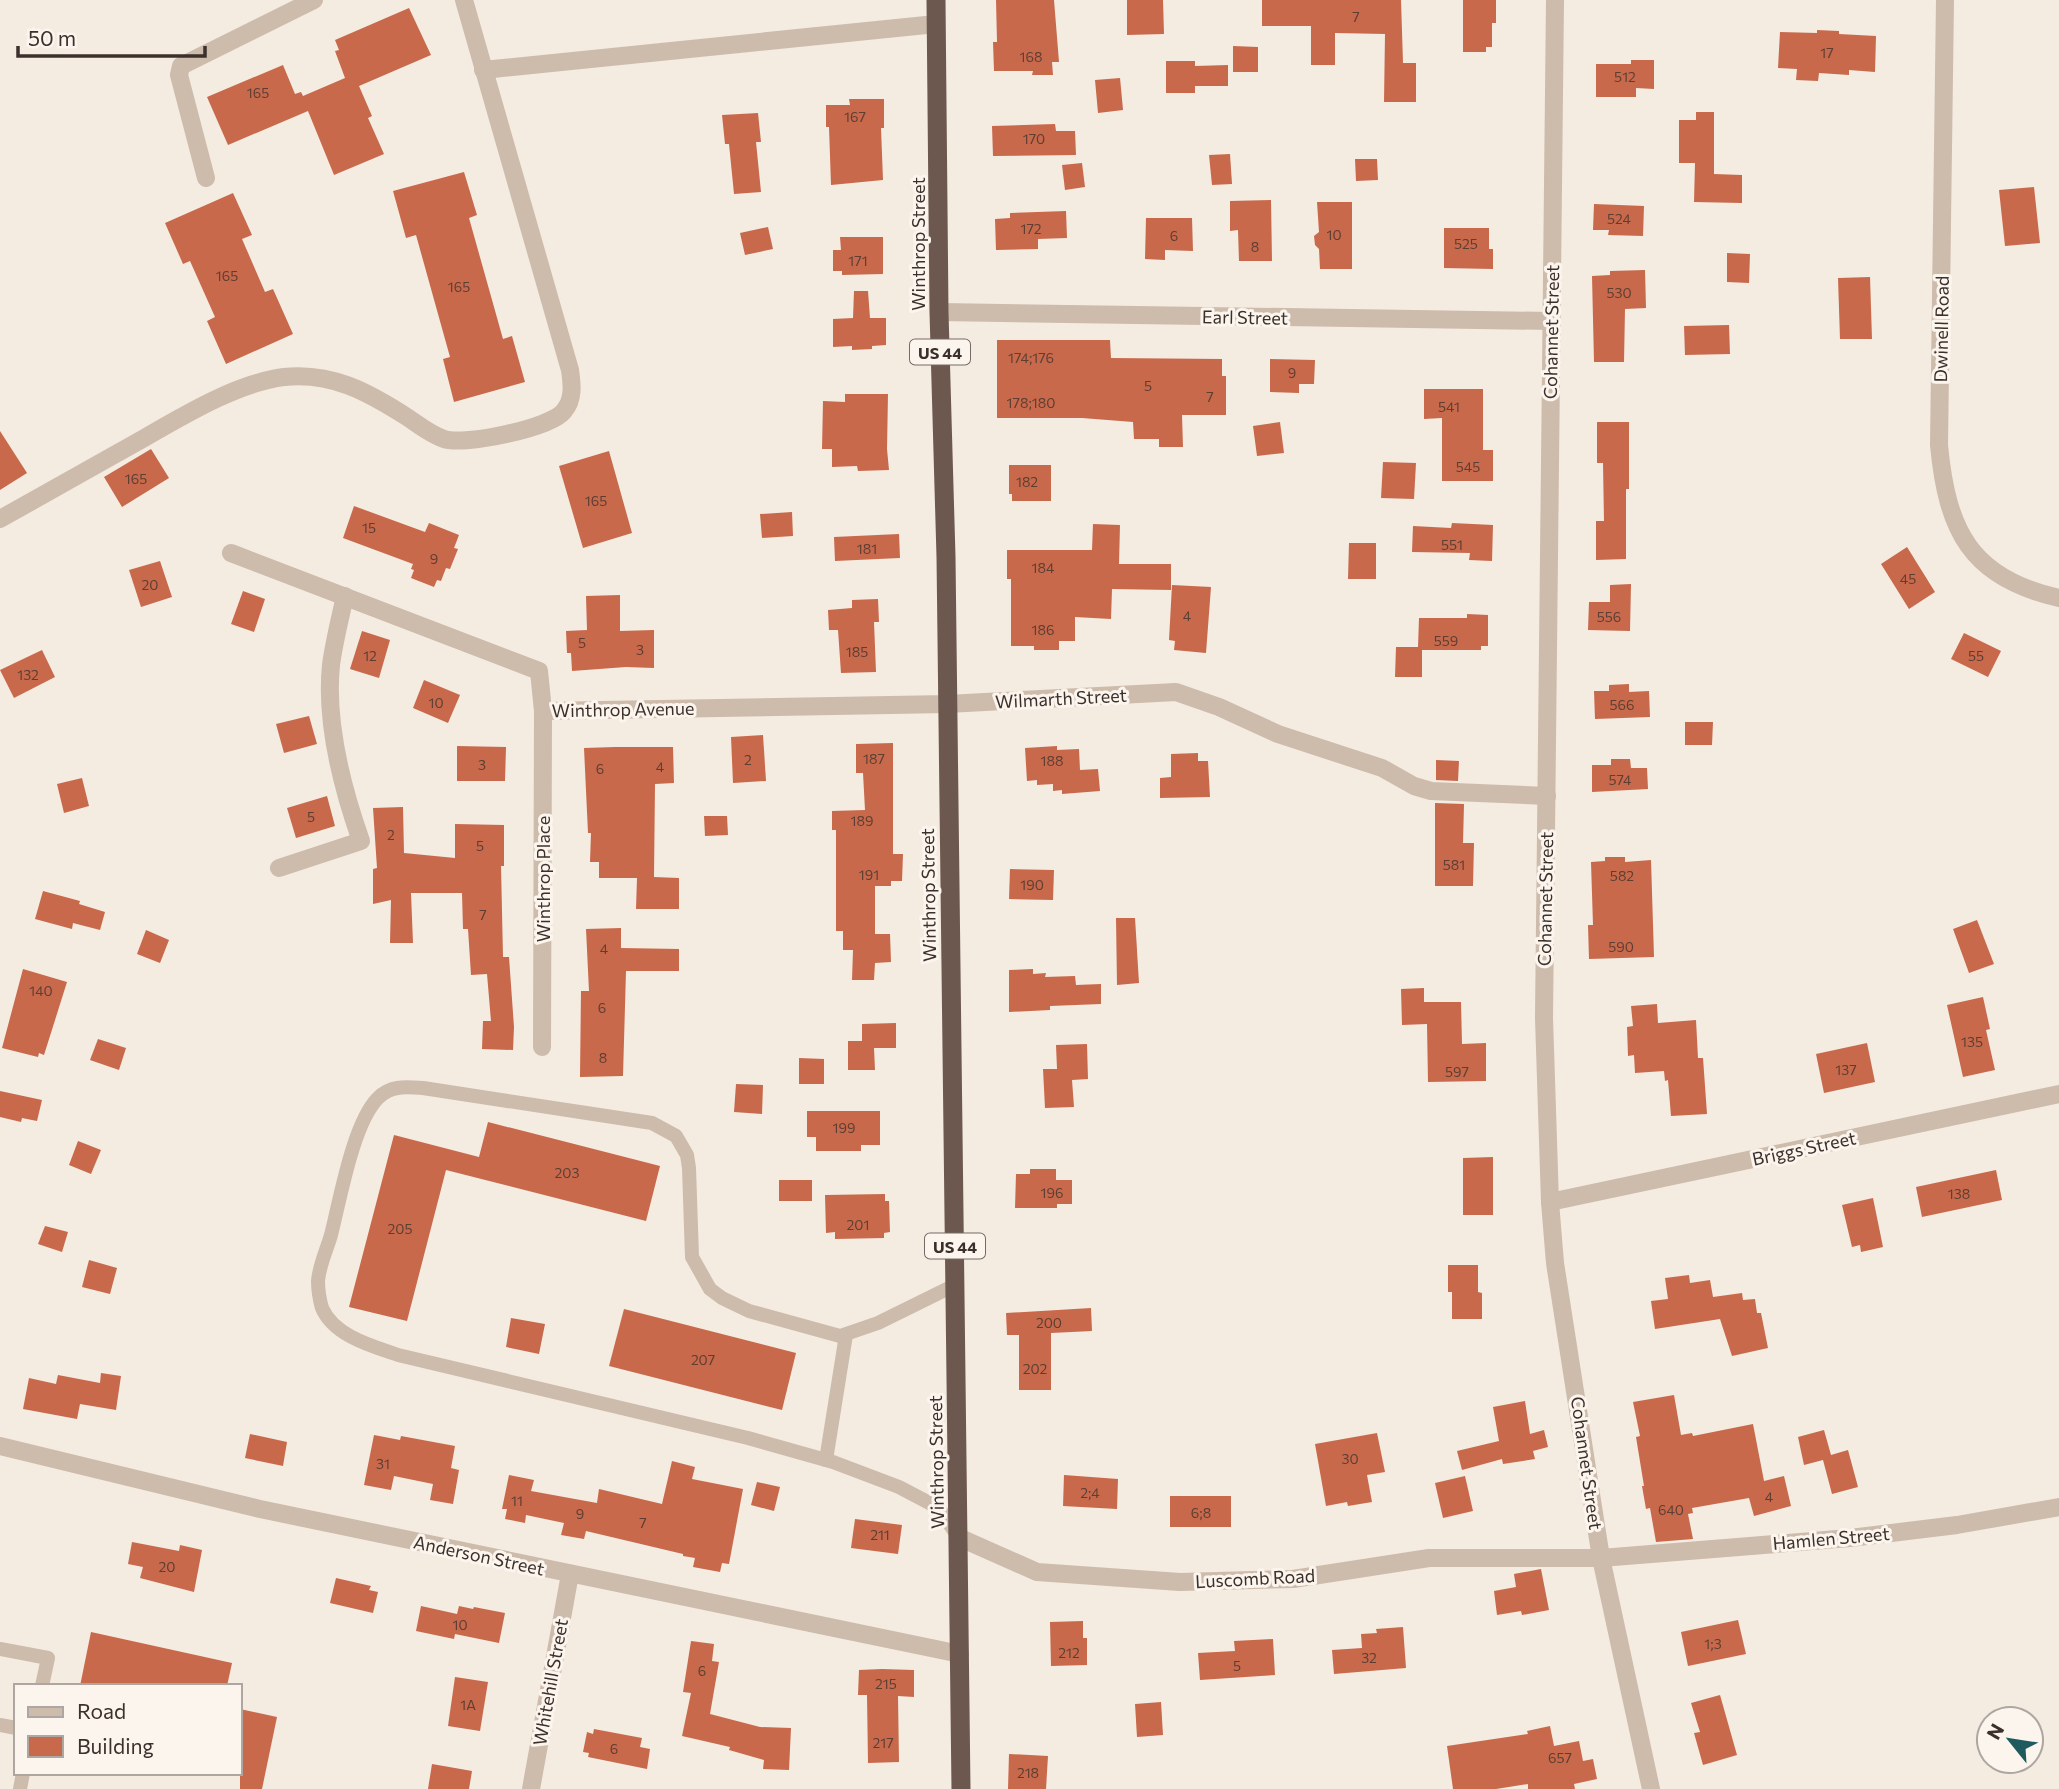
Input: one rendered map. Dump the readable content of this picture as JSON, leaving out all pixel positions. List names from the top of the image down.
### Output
{
  "streets": {
    "highway": ["Winthrop Street", "US 44"],
    "street": [
      "Earl Street",
      "Dwinell Road",
      "Cohannet Street",
      "Wilmarth Street",
      "Winthrop Avenue",
      "Winthrop Place",
      "Briggs Street",
      "Hamlen Street",
      "Anderson Street",
      "Luscomb Road",
      "Whitehill Street"
    ]
  },
  "crossings": [
    ["Winthrop Street", "Earl Street"],
    ["Winthrop Street", "Wilmarth Street"],
    ["Winthrop Street", "Winthrop Avenue"],
    ["Winthrop Street", "Anderson Street"],
    ["Winthrop Street", "Luscomb Road"],
    ["Earl Street", "Cohannet Street"],
    ["Cohannet Street", "Wilmarth Street"],
    ["Cohannet Street", "Briggs Street"],
    ["Cohannet Street", "Hamlen Street"],
    ["Cohannet Street", "Luscomb Road"],
    ["Wilmarth Street", "Winthrop Avenue"],
    ["Winthrop Avenue", "Winthrop Place"],
    ["Hamlen Street", "Luscomb Road"],
    ["Anderson Street", "Whitehill Street"]
  ],
  "house_numbers": [
    "7",
    "17",
    "168",
    "512",
    "165",
    "167",
    "170",
    "524",
    "172",
    "10",
    "6",
    "525",
    "8",
    "171",
    "165",
    "165",
    "530",
    "174;176",
    "9",
    "5",
    "7",
    "178;180",
    "541",
    "545",
    "165",
    "182",
    "165",
    "15",
    "551",
    "181",
    "9",
    "184",
    "45",
    "20",
    "4",
    "556",
    "186",
    "559",
    "5",
    "3",
    "185",
    "12",
    "55",
    "132",
    "10",
    "566",
    "187",
    "2",
    "188",
    "3",
    "4",
    "6",
    "574",
    "5",
    "189",
    "2",
    "5",
    "581",
    "191",
    "582",
    "190",
    "7",
    "590",
    "4",
    "140",
    "6",
    "135",
    "8",
    "137",
    "597",
    "199",
    "203",
    "196",
    "138",
    "201",
    "205",
    "200",
    "207",
    "202",
    "30",
    "31",
    "2;4",
    "4",
    "11",
    "640",
    "6;8",
    "9",
    "7",
    "211",
    "20",
    "10",
    "1;3",
    "212",
    "32",
    "5",
    "6",
    "215",
    "1A",
    "217",
    "6",
    "657",
    "218"
  ],
  "legend": ["Road", "Building"],
  "scale_bar": "50 m",
  "north": "top left"
}
